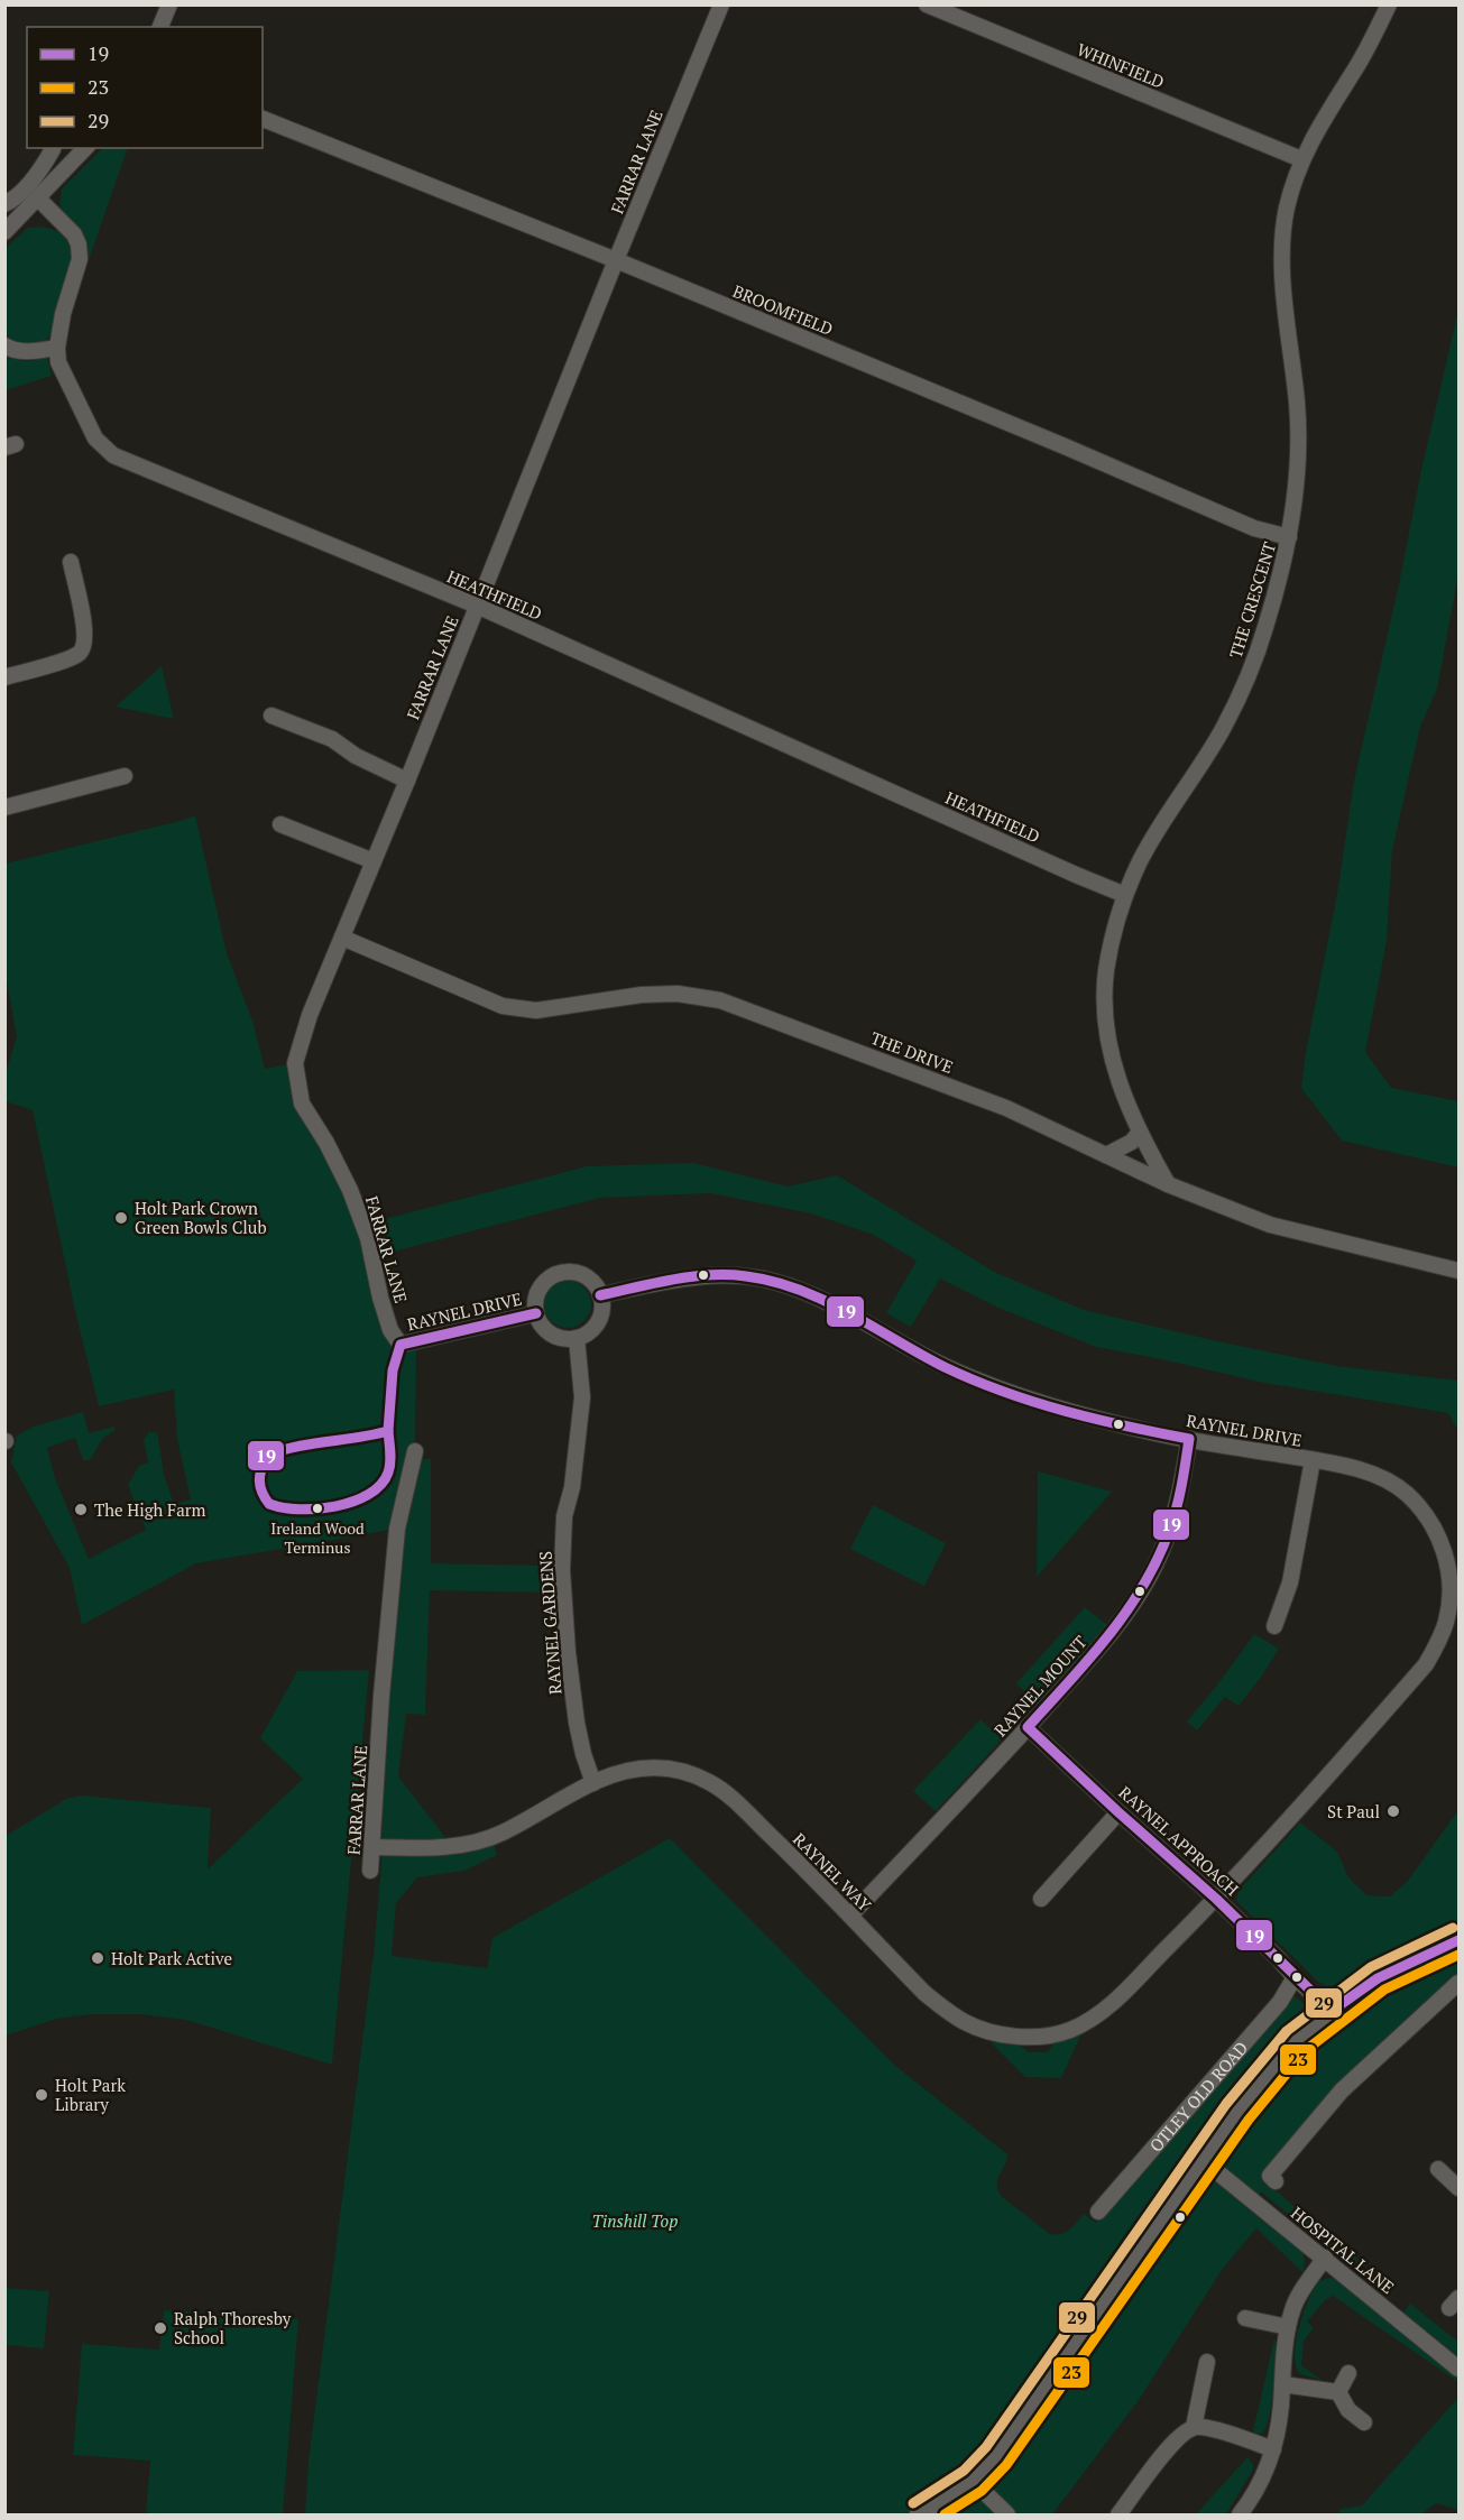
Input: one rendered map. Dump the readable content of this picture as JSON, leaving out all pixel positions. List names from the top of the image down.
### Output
{
  "streets": {
    "street": [
      "WHINFIELD",
      "FARRAR LANE",
      "BROOMFIELD",
      "HEATHFIELD",
      "THE CRESCENT",
      "THE DRIVE",
      "RAYNEL DRIVE",
      "RAYNEL GARDENS",
      "RAYNEL MOUNT",
      "RAYNEL APPROACH",
      "RAYNEL WAY",
      "OTLEY OLD ROAD",
      "HOSPITAL LANE"
    ]
  },
  "crossings": [
    ["WHINFIELD", "THE CRESCENT"],
    ["FARRAR LANE", "BROOMFIELD"],
    ["FARRAR LANE", "HEATHFIELD"],
    ["FARRAR LANE", "THE DRIVE"],
    ["FARRAR LANE", "RAYNEL DRIVE"],
    ["FARRAR LANE", "RAYNEL WAY"],
    ["BROOMFIELD", "THE CRESCENT"],
    ["HEATHFIELD", "THE CRESCENT"],
    ["THE CRESCENT", "THE DRIVE"],
    ["RAYNEL DRIVE", "RAYNEL GARDENS"],
    ["RAYNEL DRIVE", "RAYNEL MOUNT"],
    ["RAYNEL DRIVE", "RAYNEL APPROACH"],
    ["RAYNEL DRIVE", "RAYNEL WAY"],
    ["RAYNEL GARDENS", "RAYNEL WAY"],
    ["RAYNEL MOUNT", "RAYNEL APPROACH"],
    ["RAYNEL MOUNT", "RAYNEL WAY"],
    ["RAYNEL APPROACH", "RAYNEL WAY"],
    ["RAYNEL APPROACH", "OTLEY OLD ROAD"]
  ],
  "parks": ["Tinshill Top"],
  "places": [
    "Holt Park Crown Green Bowls Club",
    "Ireland Wood Terminus",
    "The High Farm",
    "St Paul",
    "Holt Park Active",
    "Holt Park Library",
    "Ralph Thoresby School"
  ],
  "lines": ["transit line 19", "transit line 29", "transit line 23"],
  "legend": ["19", "23", "29"]
}
